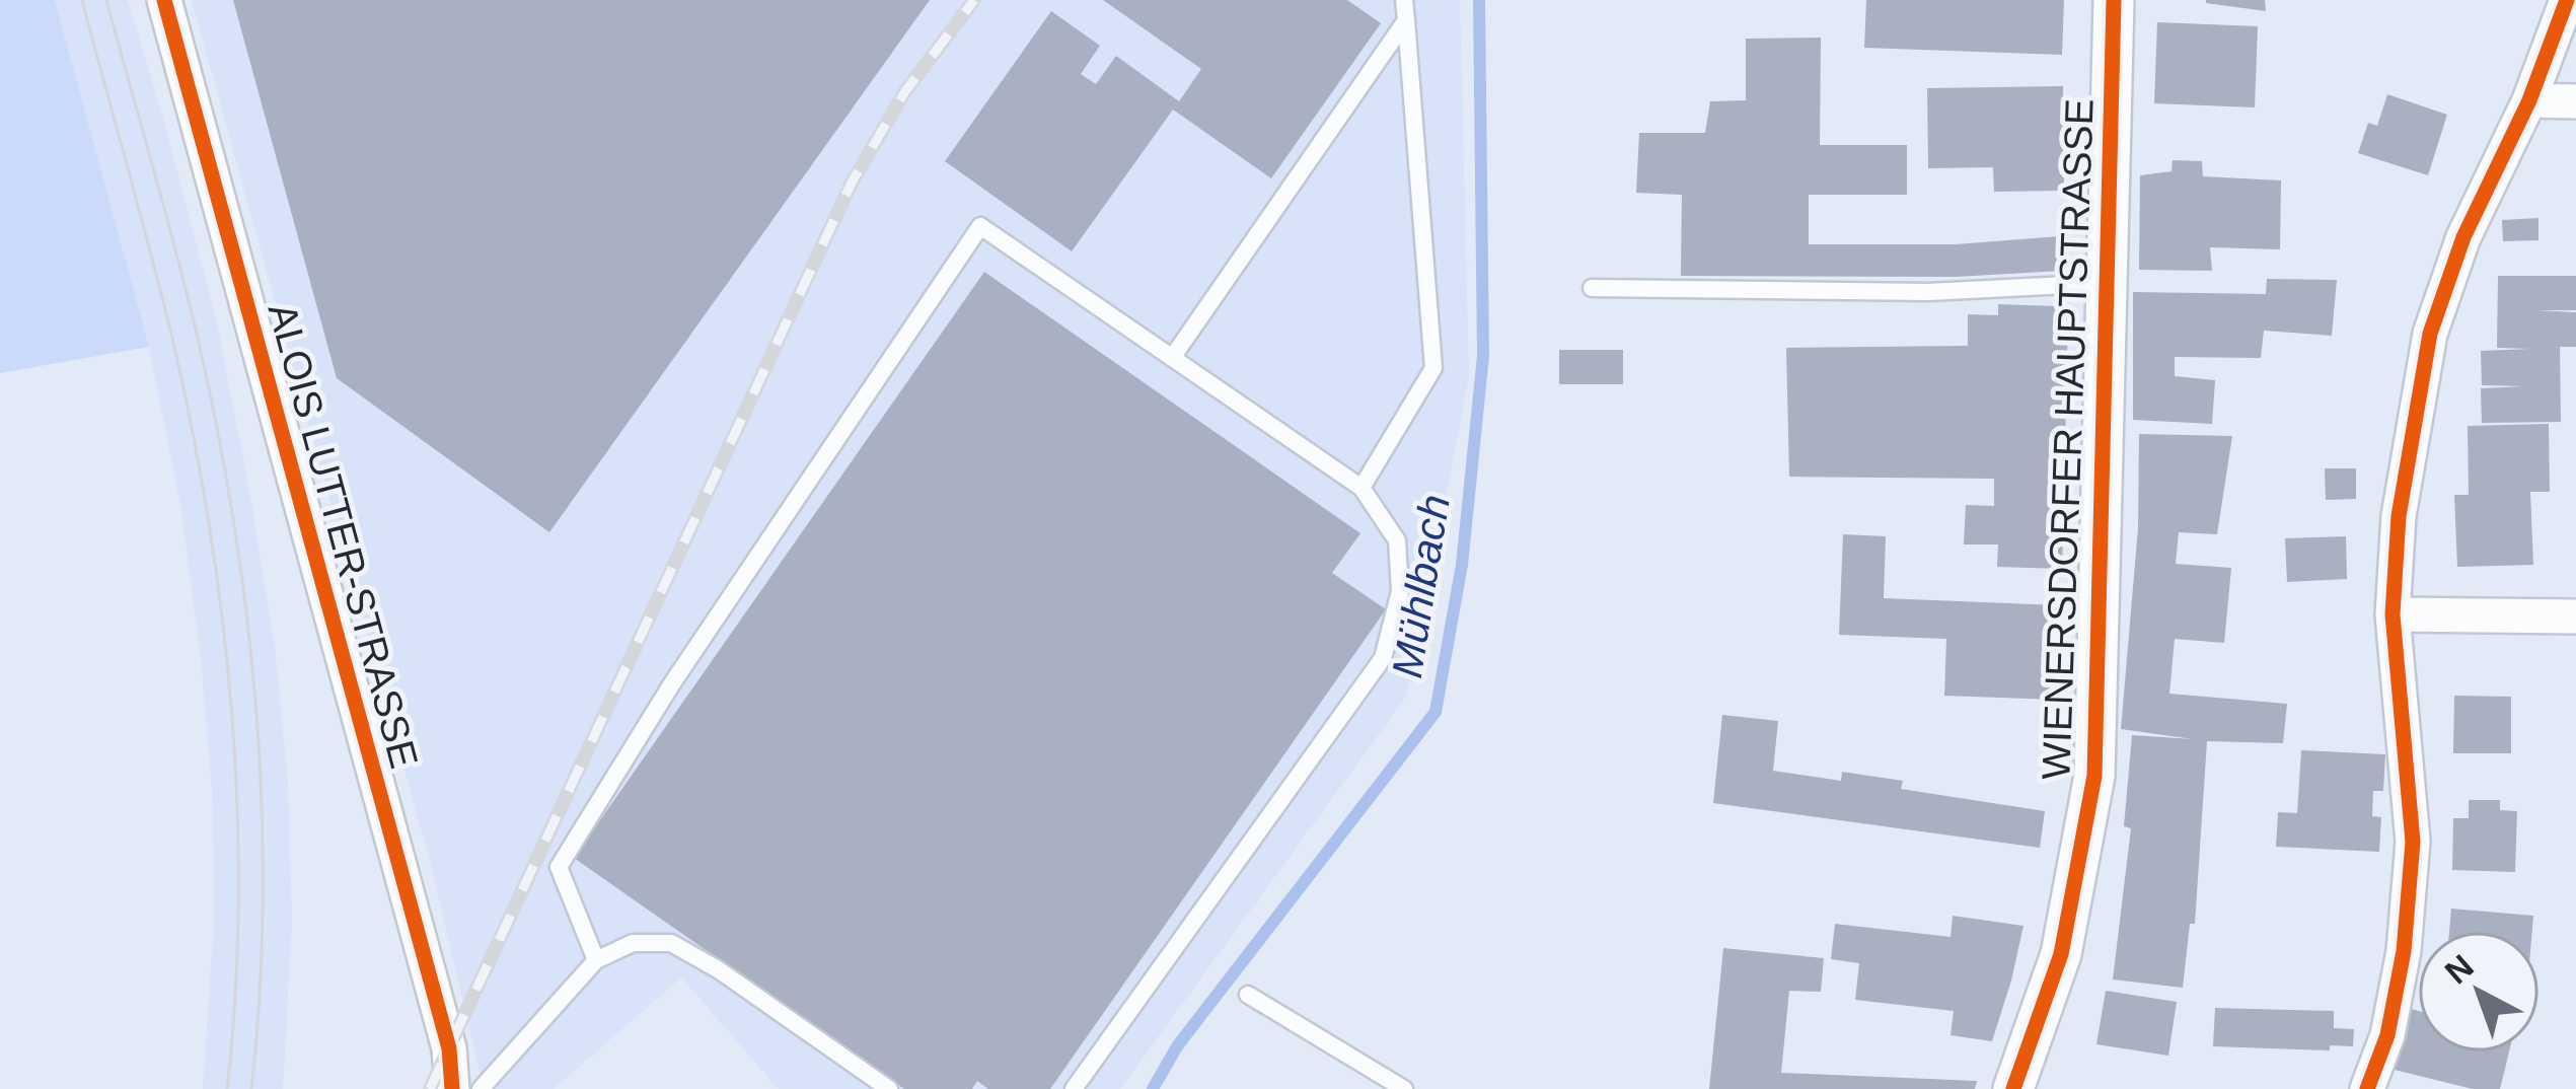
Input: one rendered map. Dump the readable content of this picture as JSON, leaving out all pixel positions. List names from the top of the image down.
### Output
{
  "streets": {
    "street": ["WIENERSDORFER HAUPTSTRASSE", "ALOIS LUTTER-STRASSE"]
  },
  "water": ["Mühlbach"],
  "north": "top left"
}
